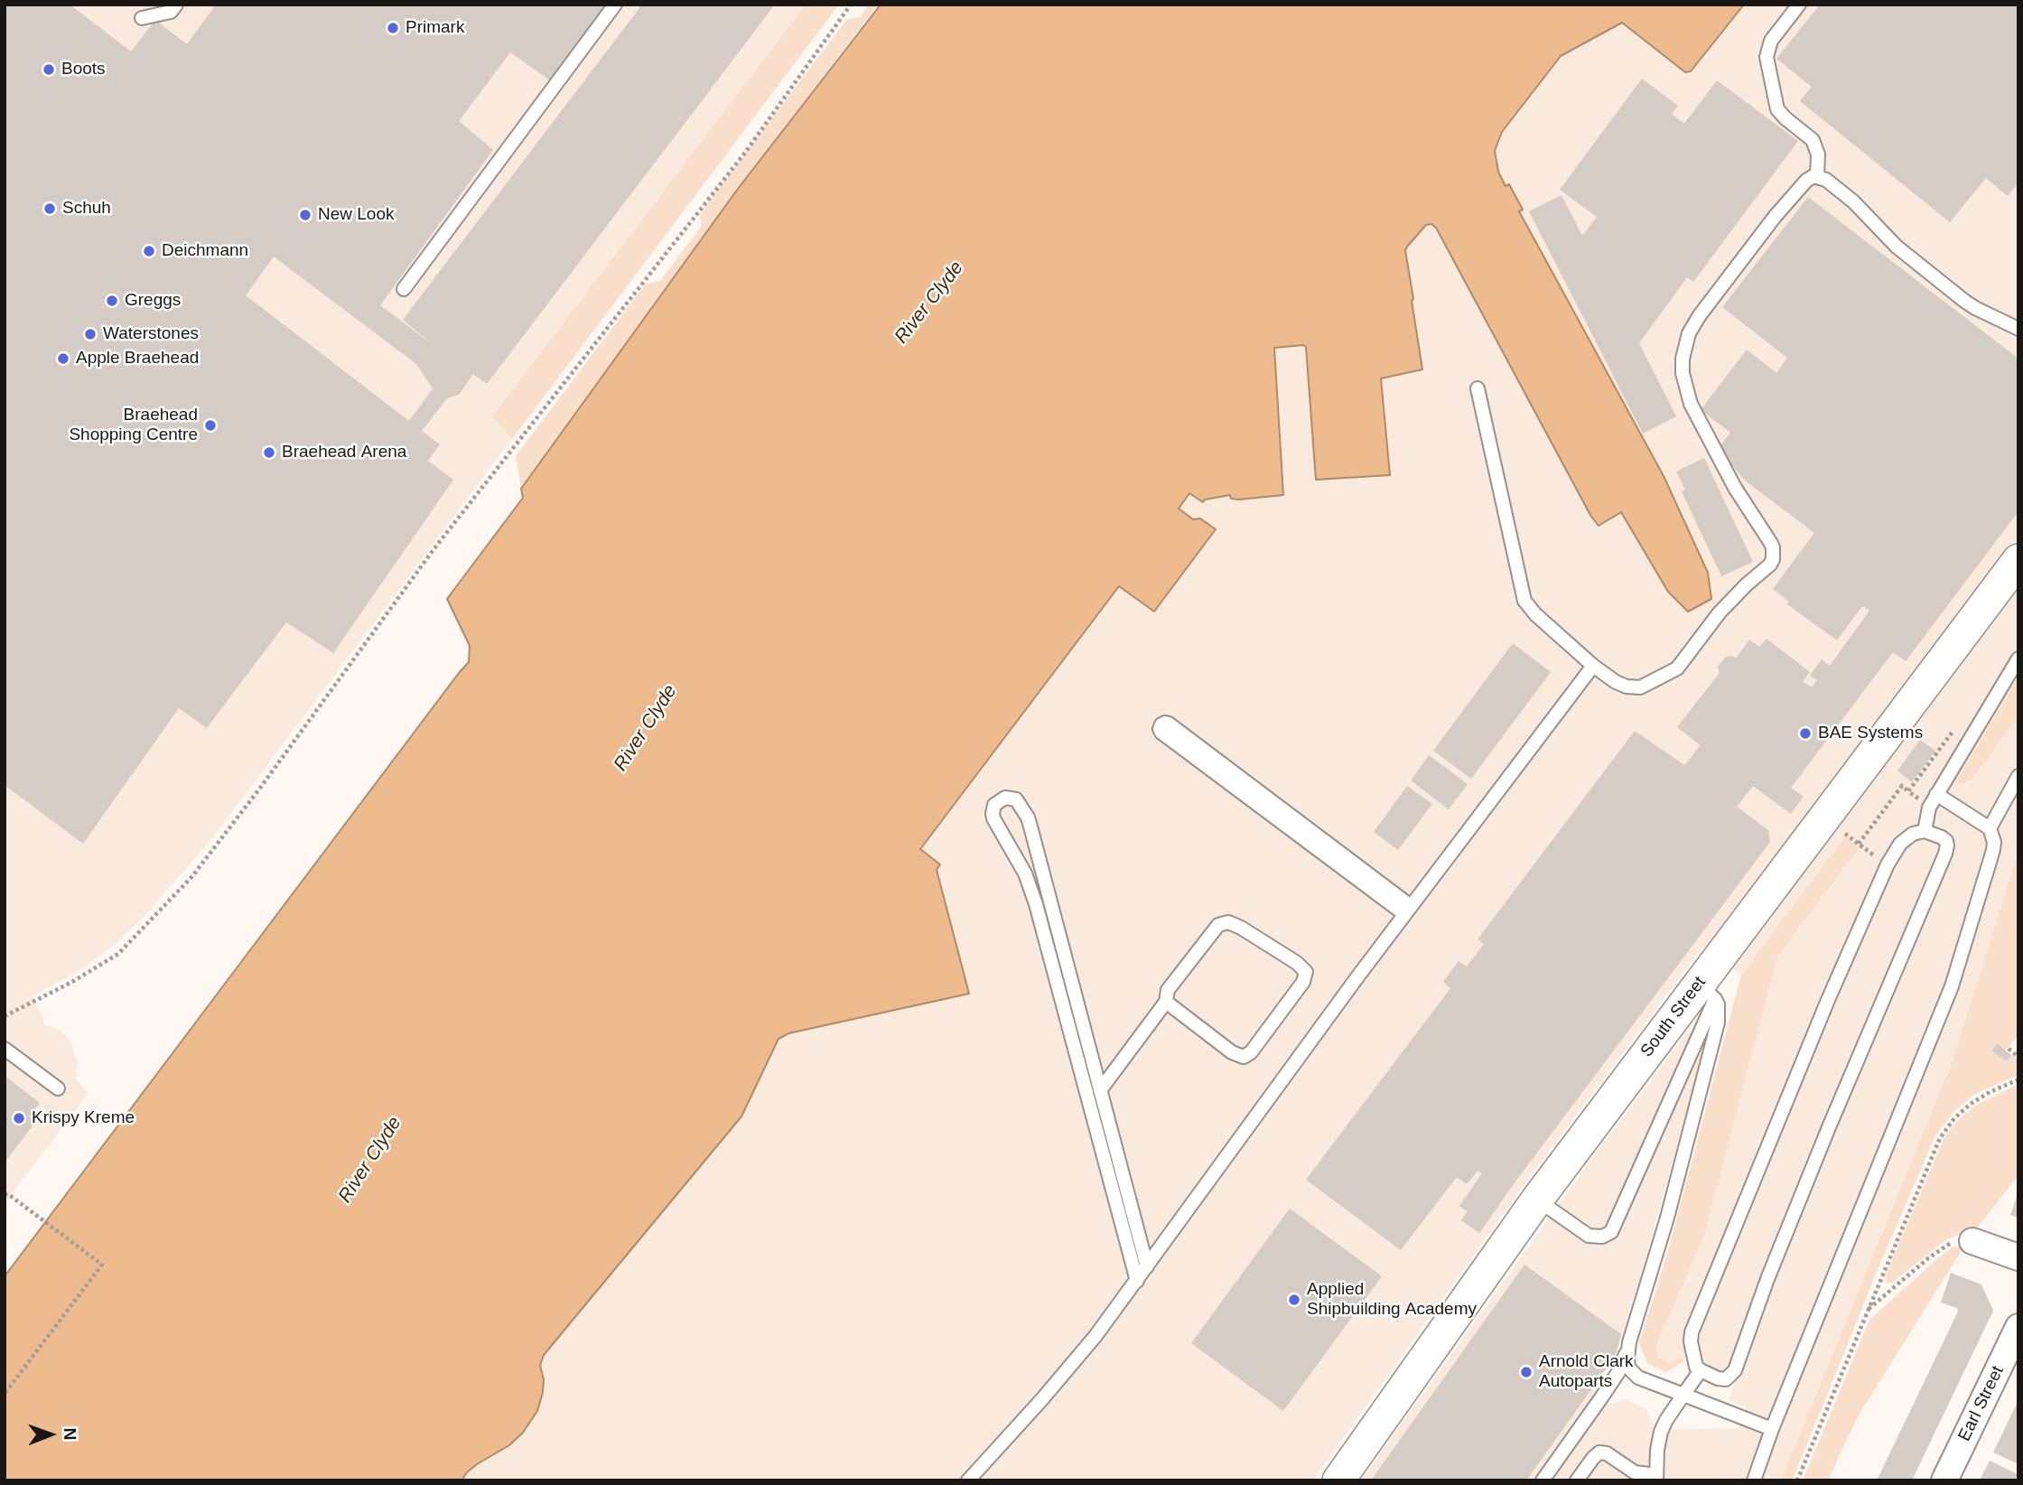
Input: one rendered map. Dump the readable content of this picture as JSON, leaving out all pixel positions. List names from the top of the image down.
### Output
{
  "streets": {
    "street": ["South Street", "Earl Street"]
  },
  "water": ["River Clyde"],
  "places": [
    "Primark",
    "Boots",
    "Schuh",
    "New Look",
    "Deichmann",
    "Greggs",
    "Waterstones",
    "Apple Braehead",
    "Braehead Shopping Centre",
    "Braehead Arena",
    "BAE Systems",
    "Krispy Kreme",
    "Applied Shipbuilding Academy",
    "Arnold Clark Autoparts"
  ],
  "north": "right"
}
